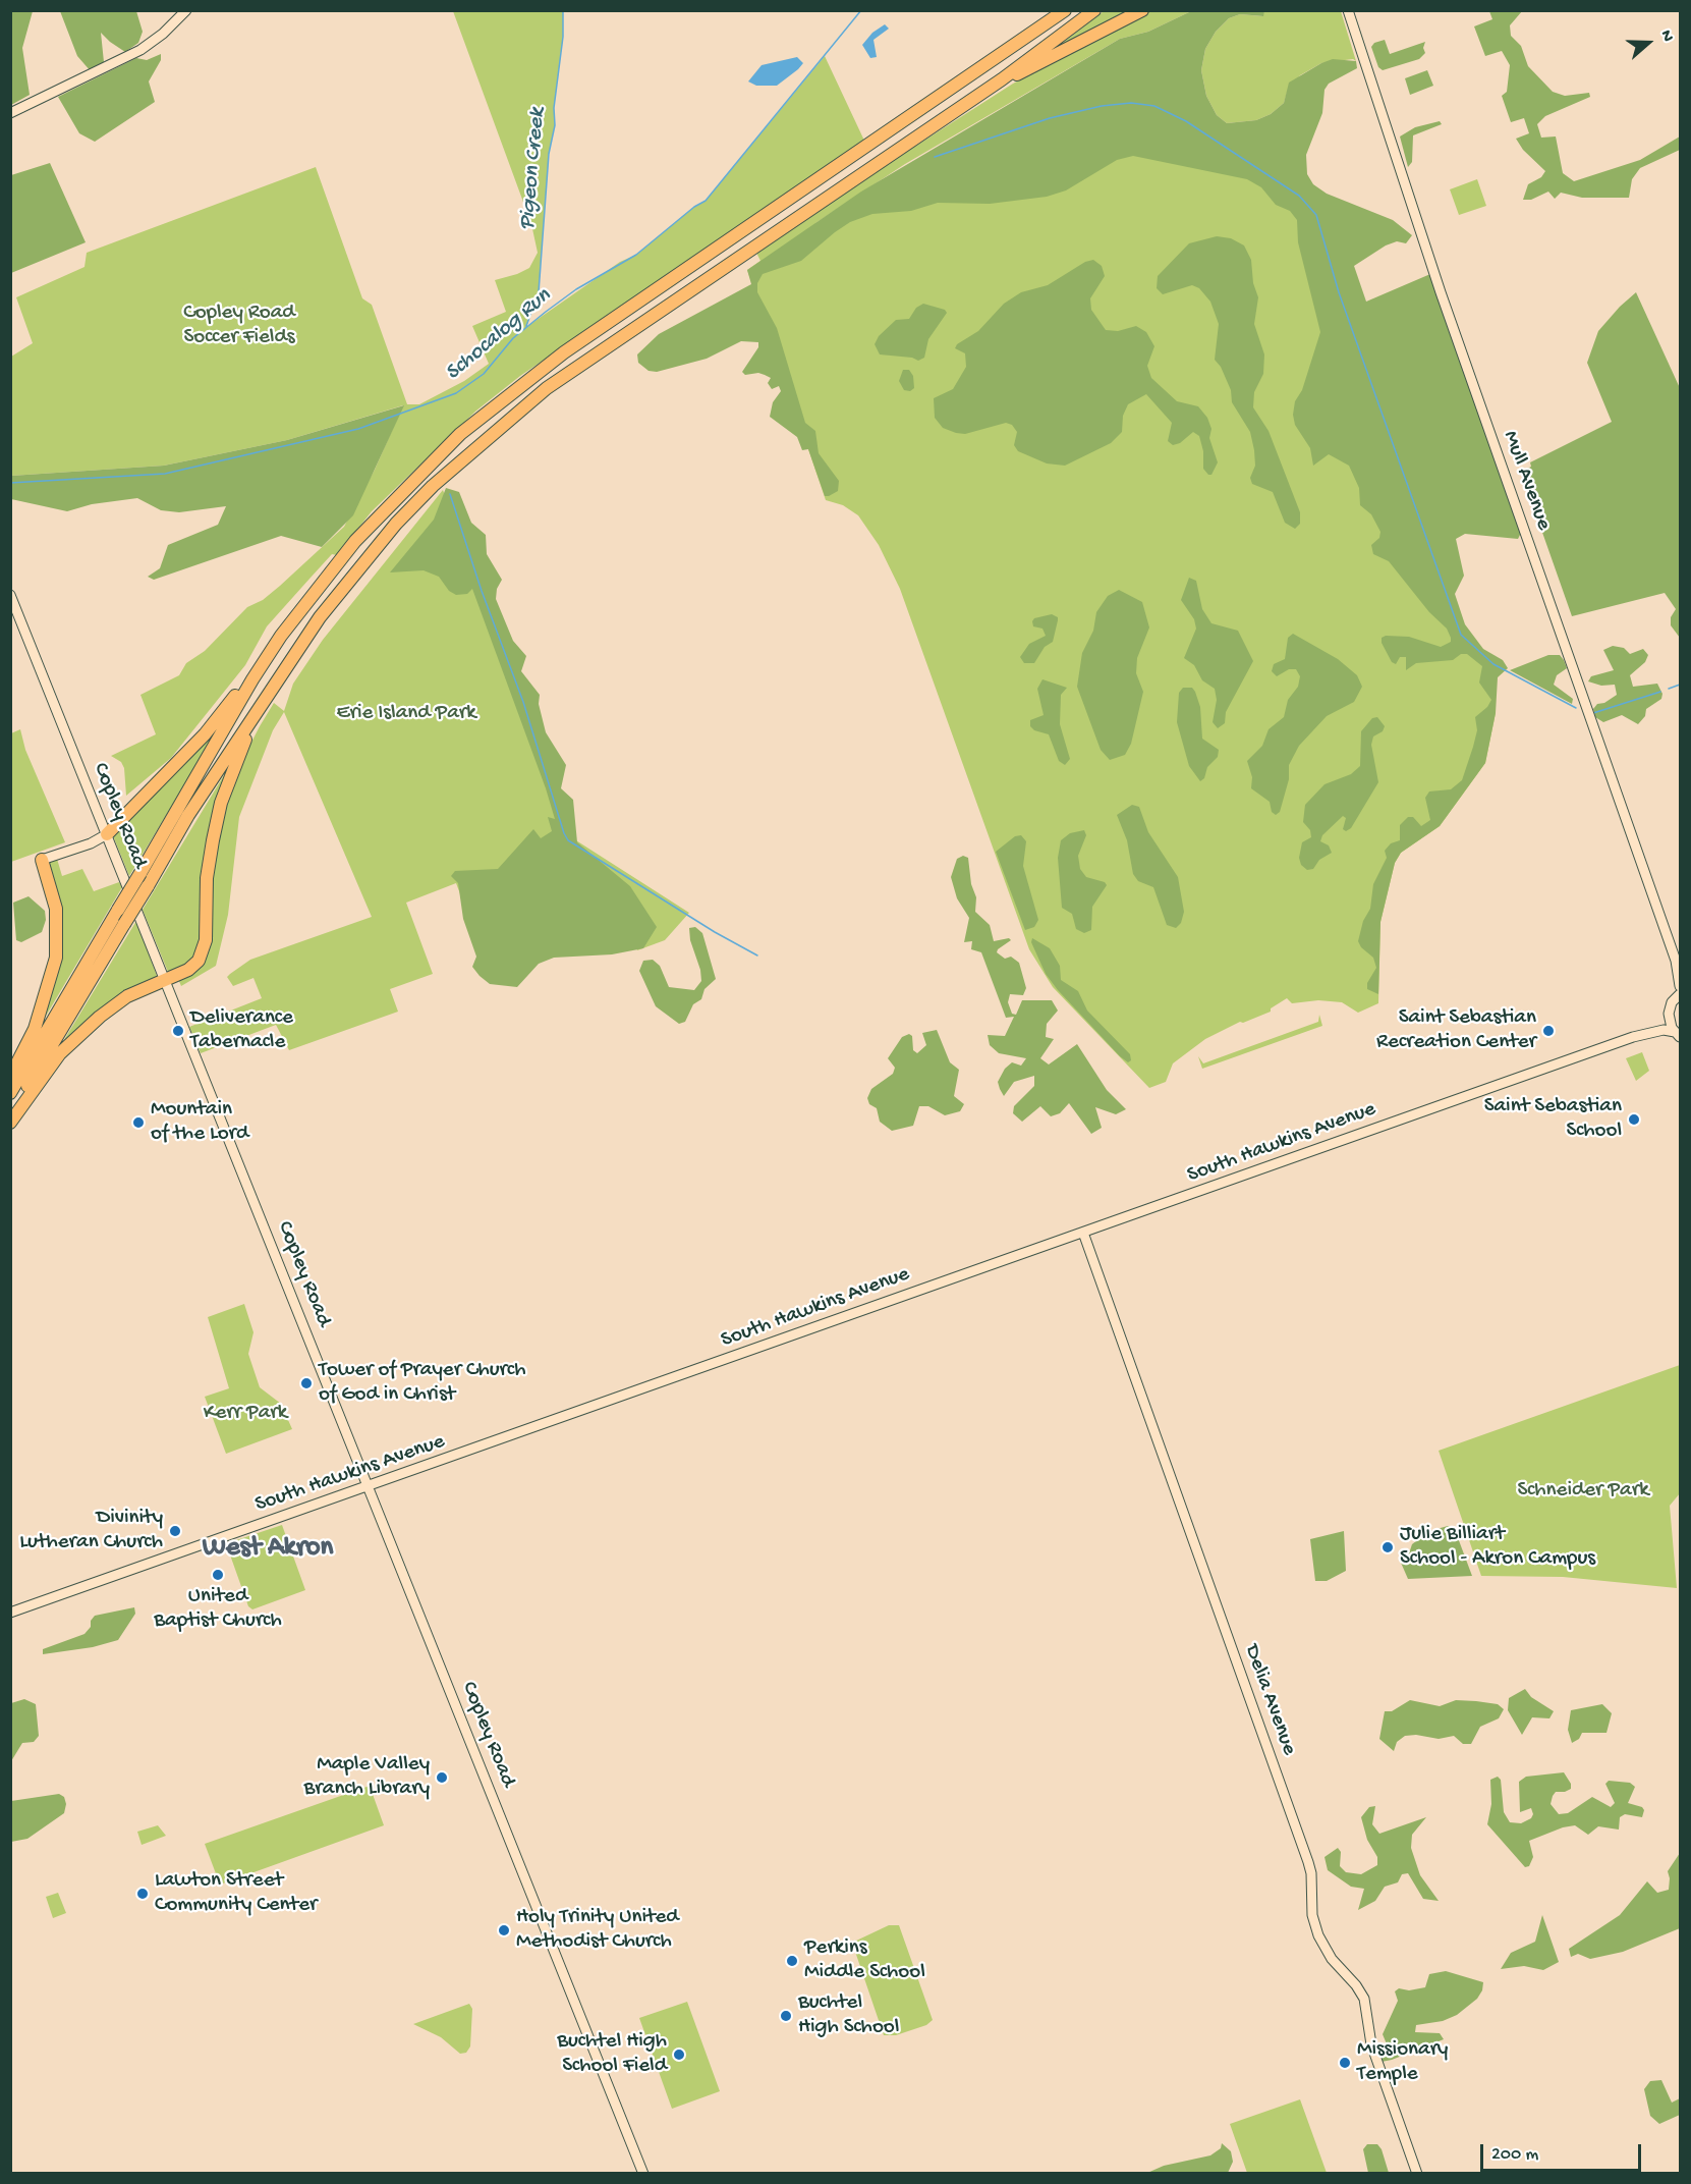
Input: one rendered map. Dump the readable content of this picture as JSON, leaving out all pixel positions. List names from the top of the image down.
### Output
{
  "streets": {
    "main road": [
      "Mull Avenue",
      "Copley Road",
      "South Hawkins Avenue",
      "Delia Avenue"
    ]
  },
  "crossings": [
    ["Copley Road", "South Hawkins Avenue"],
    ["South Hawkins Avenue", "Delia Avenue"]
  ],
  "districts": ["West Akron"],
  "water": ["Pigeon Creek", "Schocalog Run"],
  "parks": [
    "Copley Road Soccer Fields",
    "Erie Island Park",
    "Kerr Park",
    "Schneider Park"
  ],
  "places": [
    "Deliverance Tabernacle",
    "Saint Sebastian Recreation Center",
    "Saint Sebastian School",
    "Mountain of the Lord",
    "Tower of Prayer Church of God in Christ",
    "Divinity Lutheran Church",
    "Julie Billiart School - Akron Campus",
    "United Baptist Church",
    "Maple Valley Branch Library",
    "Lawton Street Community Center",
    "Holy Trinity United Methodist Church",
    "Perkins Middle School",
    "Buchtel High School",
    "Buchtel High School Field",
    "Missionary Temple"
  ],
  "scale_bar": "200 m",
  "north": "right"
}
